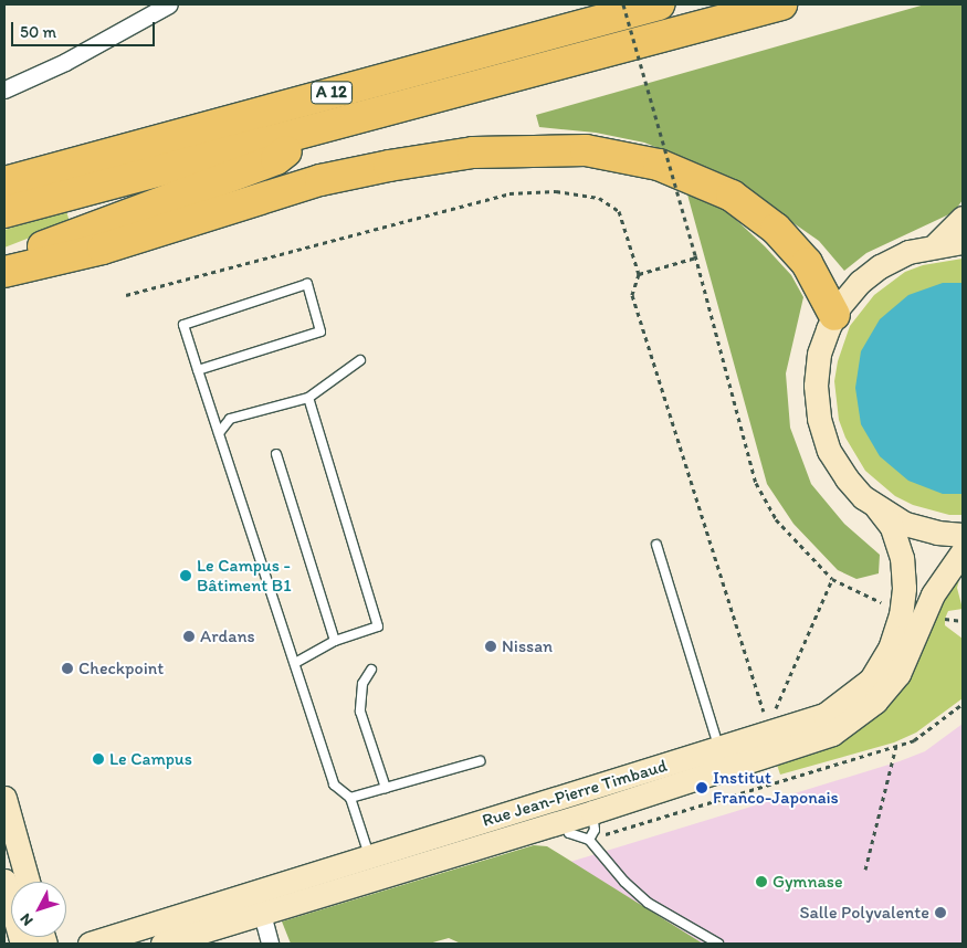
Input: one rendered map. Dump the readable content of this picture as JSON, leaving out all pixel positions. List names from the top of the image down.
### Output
{
  "streets": {
    "highway": ["A 12"],
    "main road": ["Rue Jean-Pierre Timbaud"]
  },
  "places": [
    "Le Campus - Bâtiment B1",
    "Ardans",
    "Nissan",
    "Checkpoint",
    "Le Campus",
    "Institut Franco-Japonais",
    "Gymnase",
    "Salle Polyvalente"
  ],
  "scale_bar": "50 m",
  "north": "bottom left"
}
